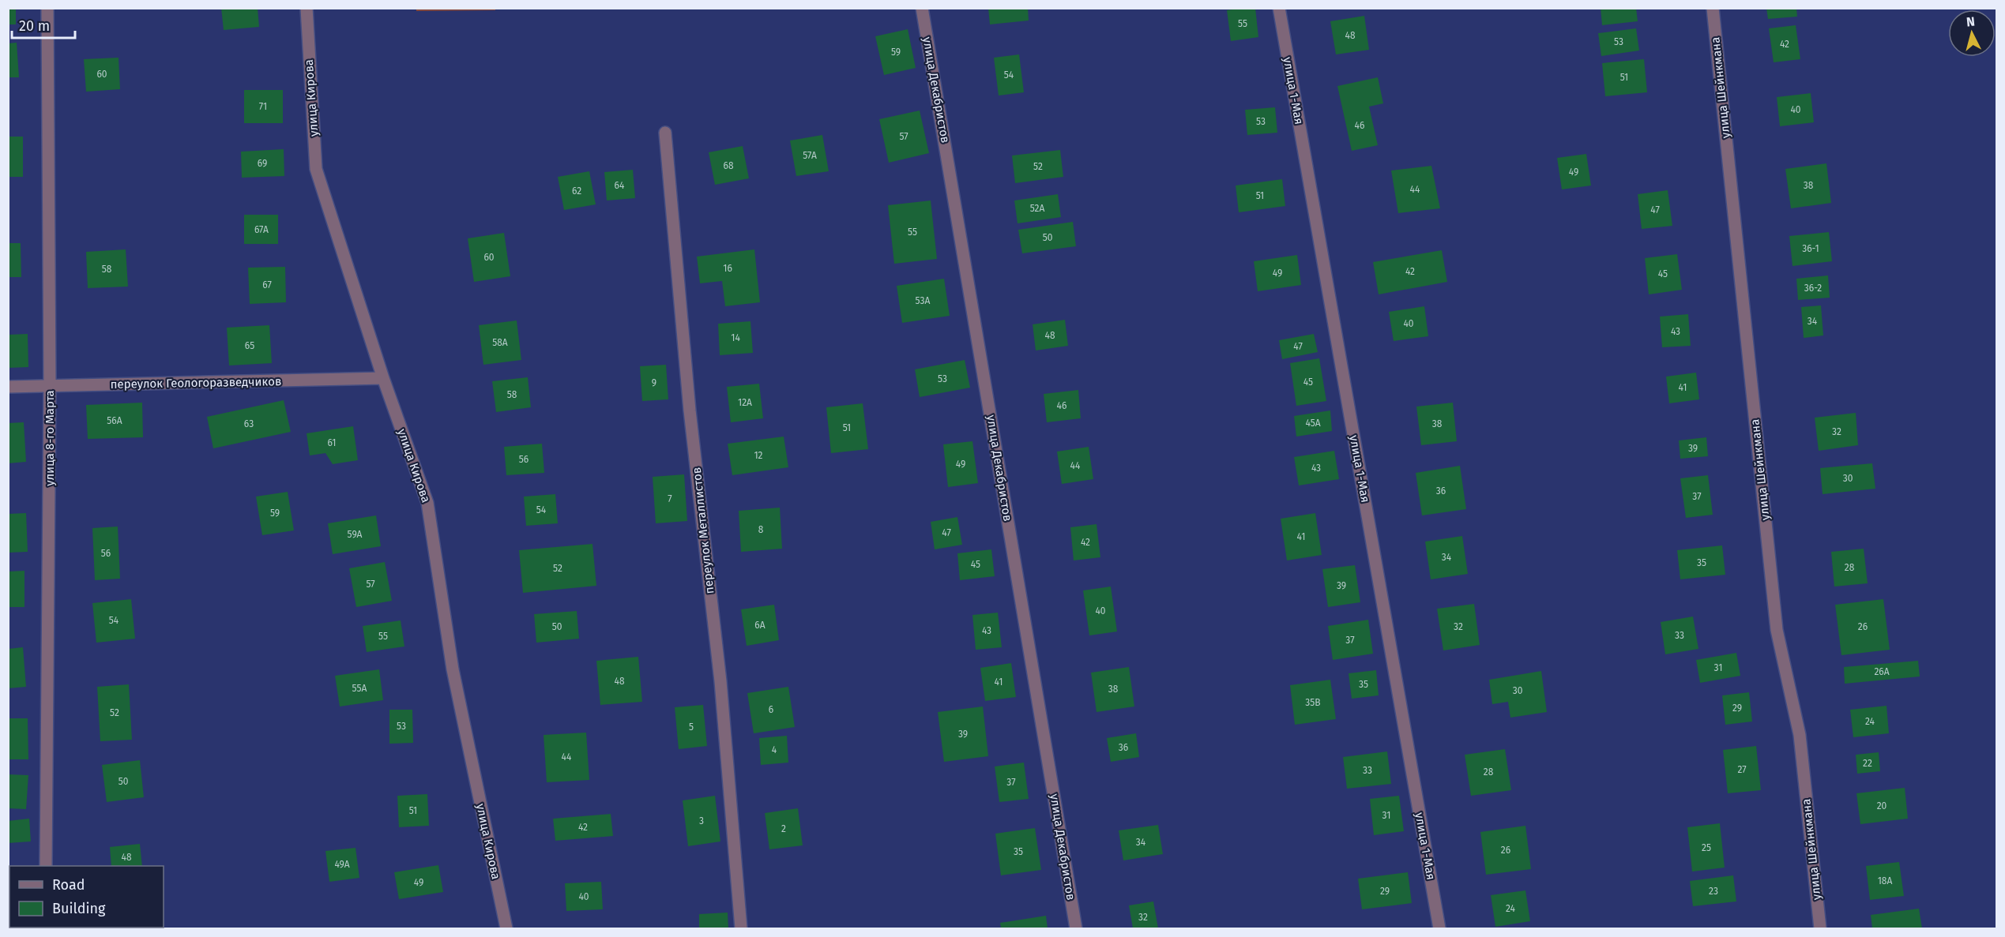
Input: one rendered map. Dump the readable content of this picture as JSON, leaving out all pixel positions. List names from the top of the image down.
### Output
{
  "streets": {
    "street": [
      "улица Шейнкмана",
      "улица Декабристов",
      "улица 1-Мая",
      "улица Кирова",
      "переулок Геологоразведчиков",
      "улица 8-го Марта",
      "переулок Металлистов"
    ]
  },
  "crossings": [
    ["улица Кирова", "переулок Геологоразведчиков"],
    ["переулок Геологоразведчиков", "улица 8-го Марта"]
  ],
  "house_numbers": [
    "55",
    "48",
    "53",
    "42",
    "59",
    "60",
    "54",
    "51",
    "71",
    "40",
    "53",
    "46",
    "57",
    "57А",
    "69",
    "68",
    "52",
    "49",
    "64",
    "38",
    "44",
    "62",
    "51",
    "52А",
    "47",
    "67А",
    "55",
    "50",
    "36-1",
    "60",
    "16",
    "58",
    "42",
    "49",
    "45",
    "67",
    "36-2",
    "53А",
    "34",
    "40",
    "43",
    "48",
    "14",
    "58А",
    "65",
    "47",
    "53",
    "45",
    "9",
    "41",
    "58",
    "12А",
    "46",
    "56А",
    "45А",
    "63",
    "38",
    "51",
    "32",
    "61",
    "39",
    "12",
    "56",
    "49",
    "44",
    "43",
    "30",
    "36",
    "37",
    "7",
    "54",
    "59",
    "8",
    "47",
    "59А",
    "41",
    "42",
    "56",
    "34",
    "35",
    "45",
    "28",
    "52",
    "57",
    "39",
    "40",
    "54",
    "6А",
    "50",
    "32",
    "26",
    "43",
    "33",
    "55",
    "37",
    "31",
    "26А",
    "48",
    "41",
    "35",
    "55А",
    "38",
    "30",
    "35В",
    "29",
    "6",
    "52",
    "24",
    "53",
    "5",
    "39",
    "36",
    "4",
    "44",
    "22",
    "27",
    "33",
    "28",
    "50",
    "37",
    "20",
    "51",
    "31",
    "3",
    "42",
    "2",
    "34",
    "25",
    "26",
    "35",
    "48",
    "49А",
    "18А",
    "49",
    "29",
    "23",
    "40",
    "24",
    "32"
  ],
  "legend": ["Road", "Building"],
  "scale_bar": "20 m",
  "north": "top"
}
